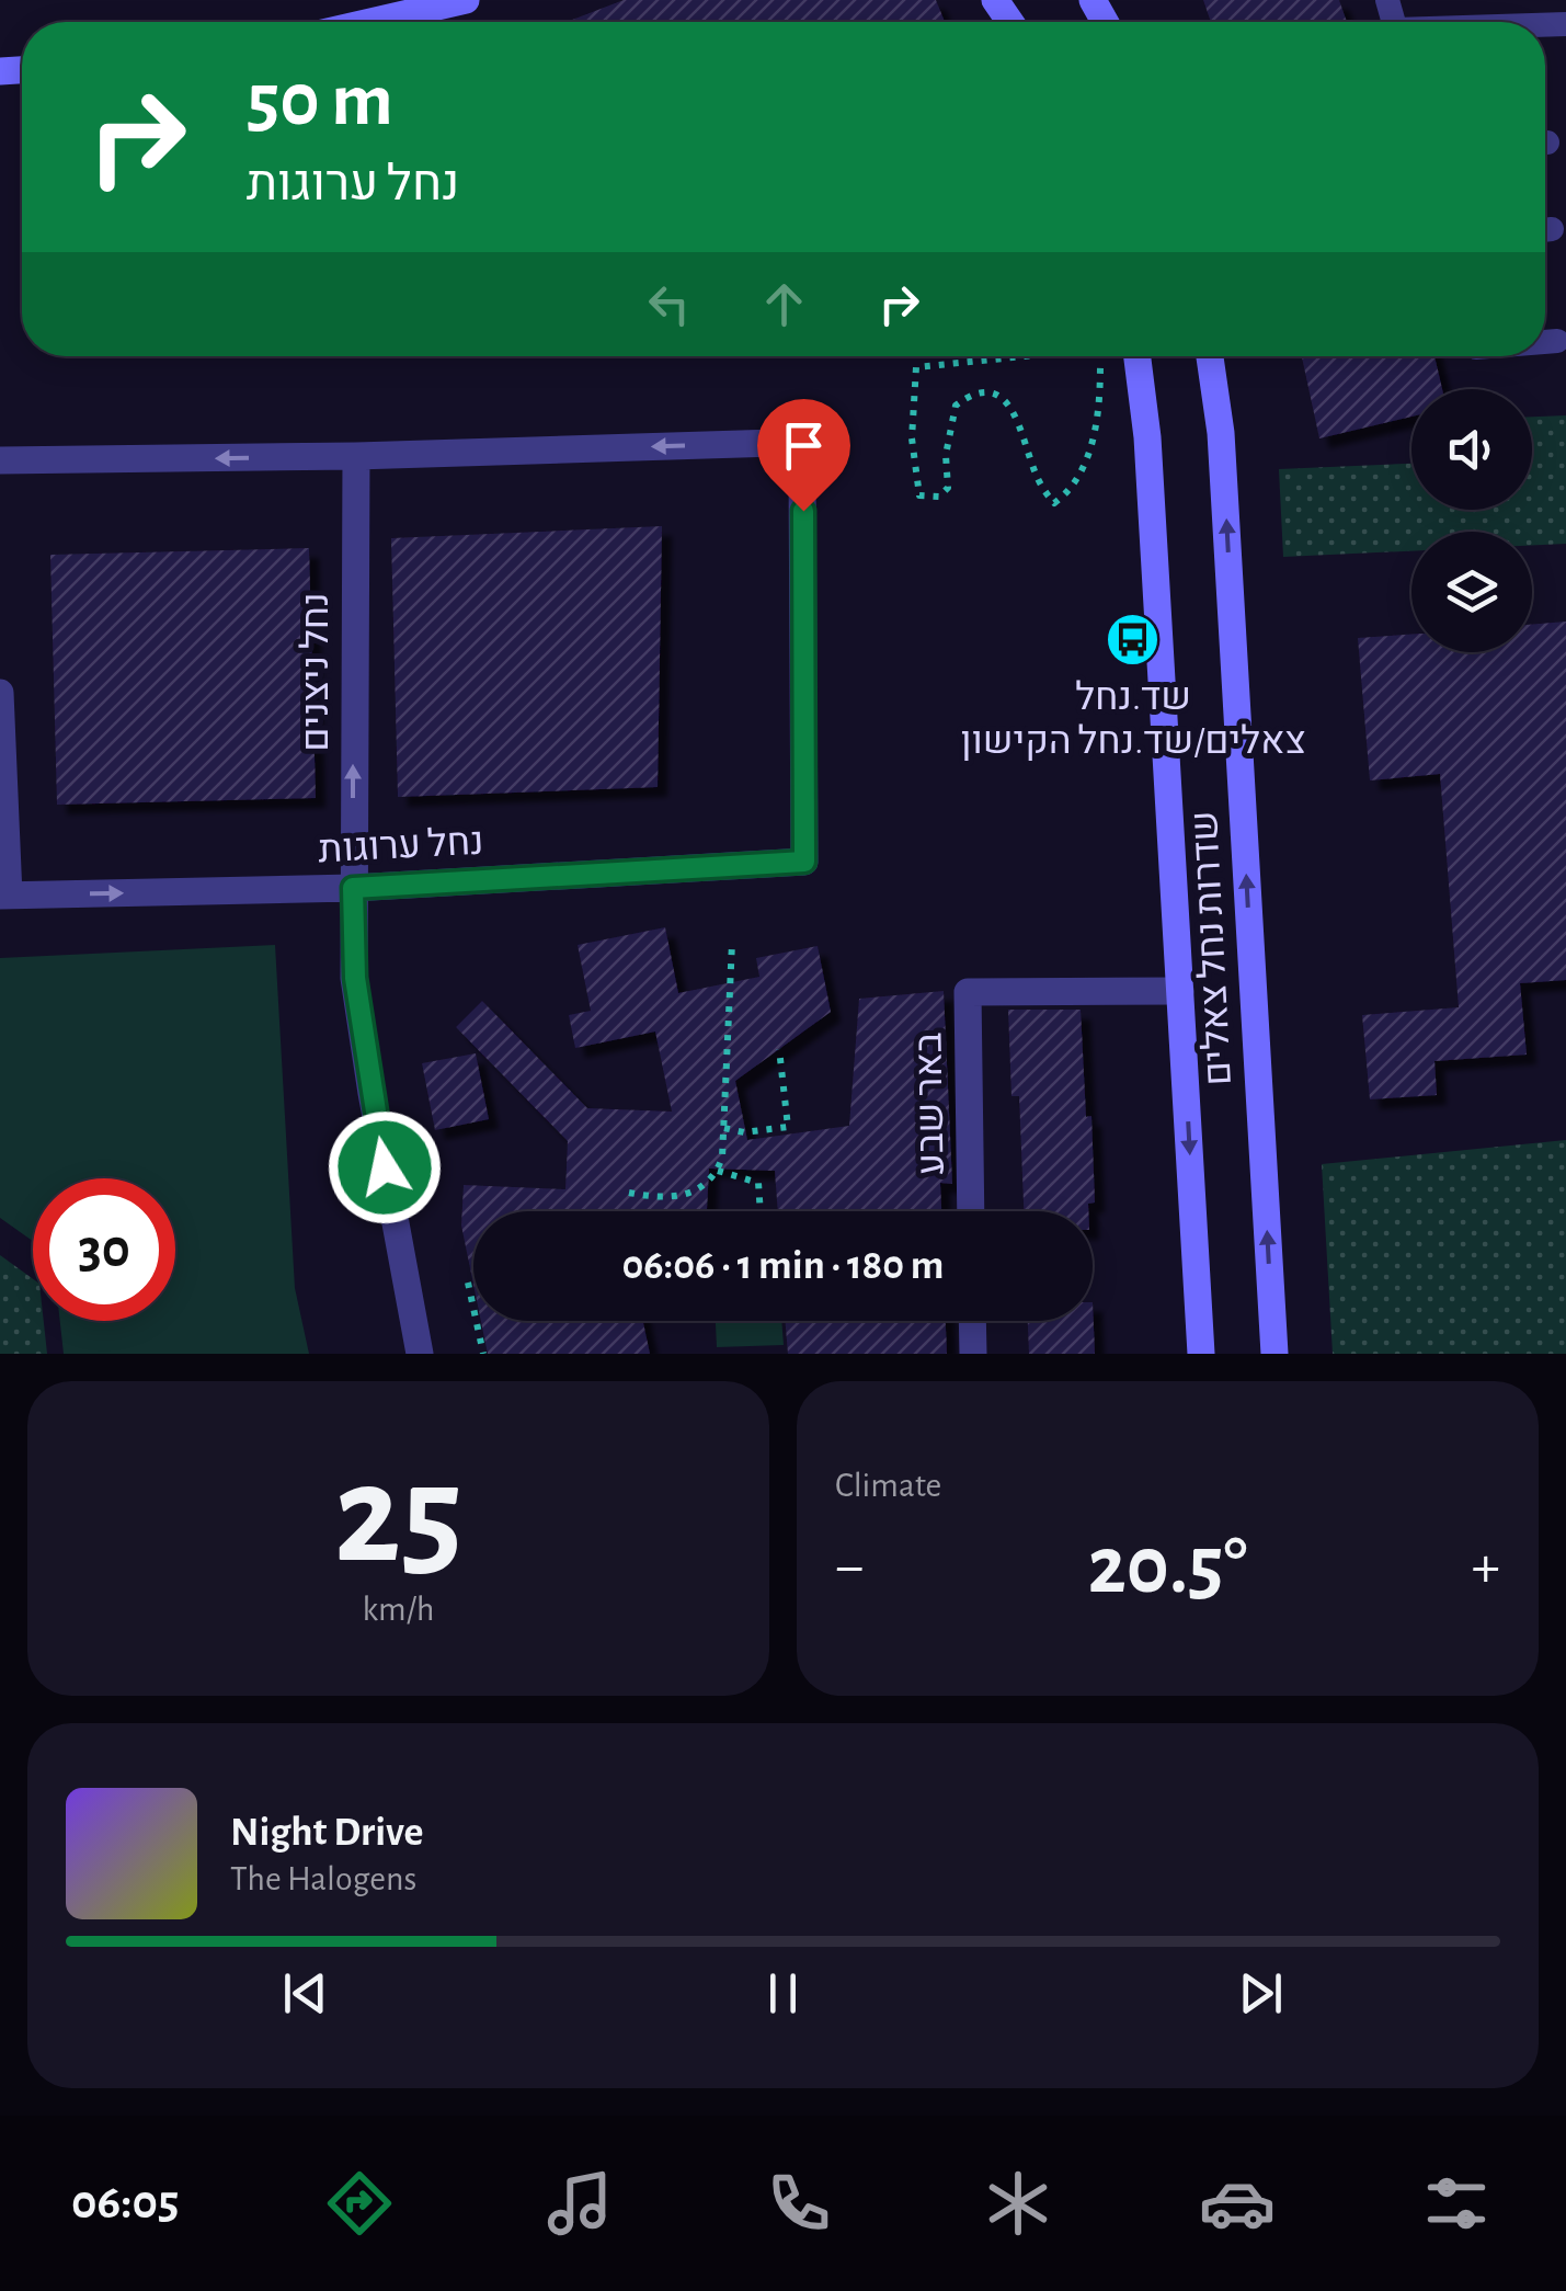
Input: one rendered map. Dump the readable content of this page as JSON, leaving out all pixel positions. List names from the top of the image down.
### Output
{
  "streets": {
    "main road": ["שדרות נחל צאלים"],
    "street": ["נחל ניצנים", "נחל ערוגות", "באר שבע"]
  },
  "crossings": [
    ["נחל ניצנים", "נחל ערוגות"],
    ["שדרות נחל צאלים", "באר שבע"]
  ],
  "one_way": ["נחל ניצנים"],
  "places": {
    "bus stop": ["שד.נחל צאלים/שד.נחל הקישון"]
  },
  "page": {
    "turn": ["50 m", "נחל ערוגות"],
    "limit": "30",
    "trip": "06:06 · 1 min · 180 m",
    "tile": [
      ["25", "km/h"],
      "Climate"
    ],
    "heat": ["−", "20.5°", "+"],
    "song": ["Night Drive", "The Halogens"],
    "tabs": "06:05"
  }
}
